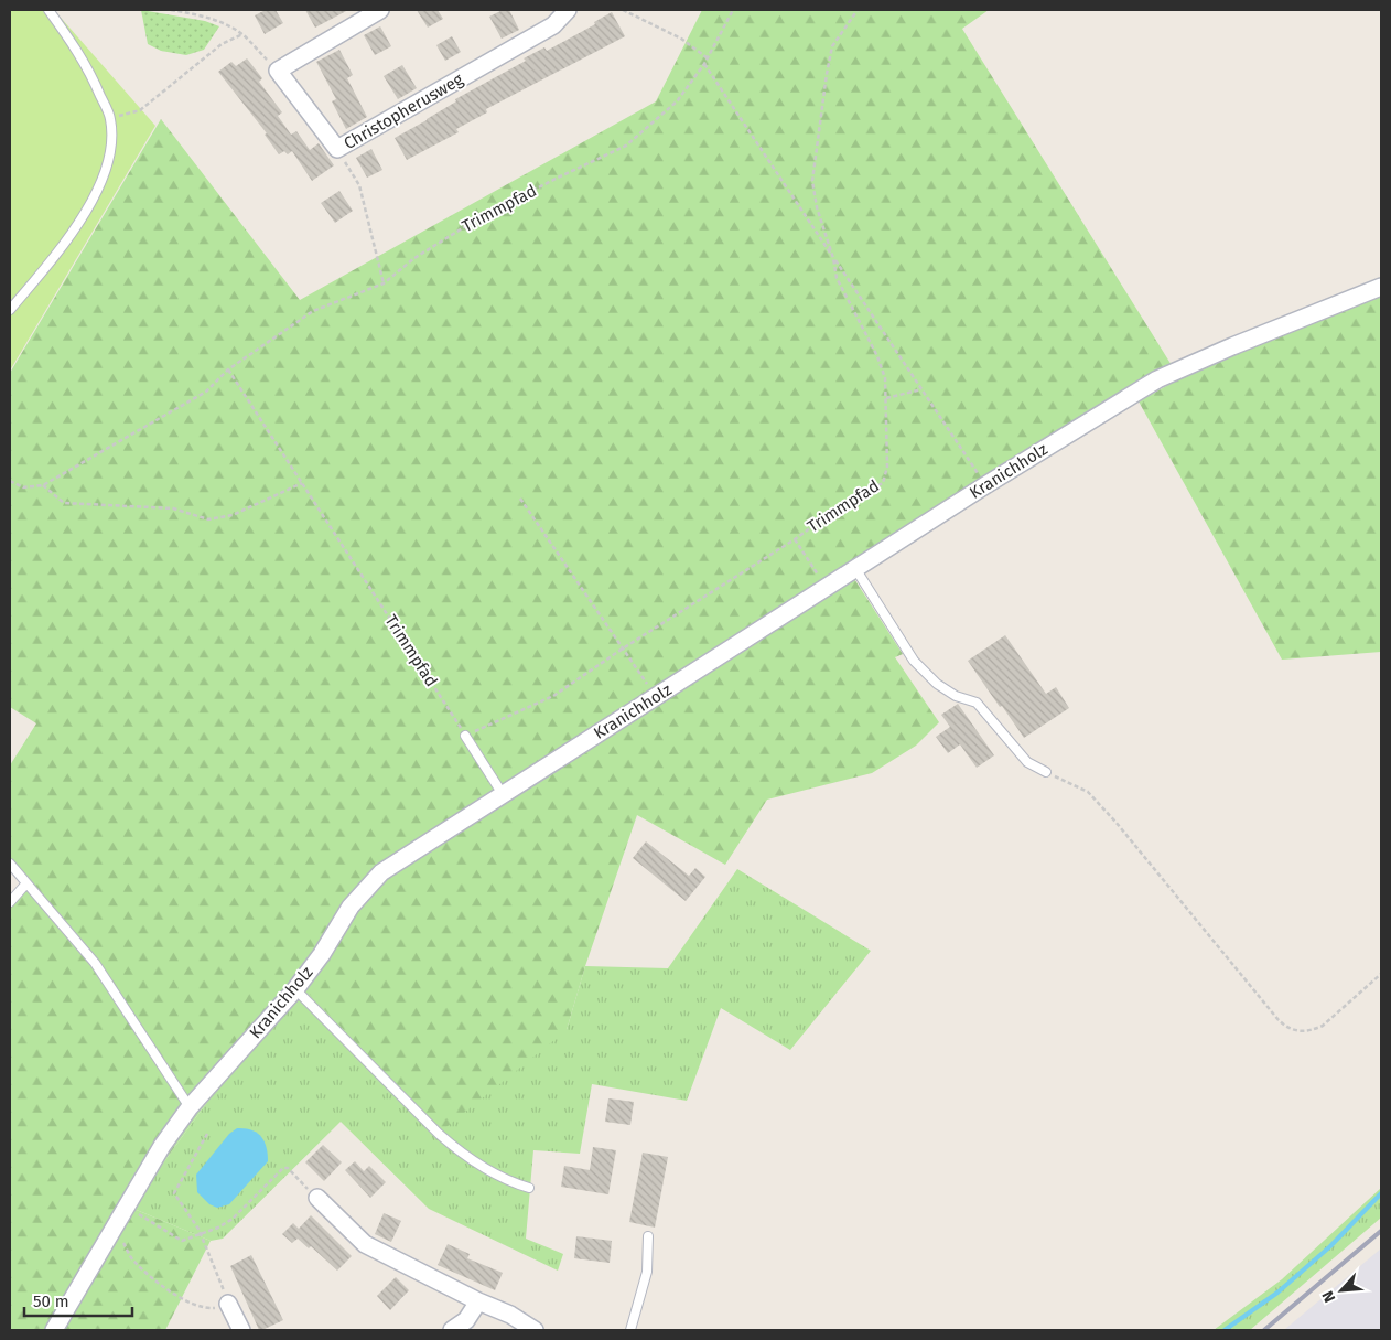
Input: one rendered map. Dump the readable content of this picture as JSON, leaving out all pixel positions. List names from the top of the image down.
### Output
{
  "streets": {
    "street": ["Christopherusweg", "Kranichholz"],
    "path": ["Trimmpfad"]
  },
  "scale_bar": "50 m",
  "north": "bottom left"
}
